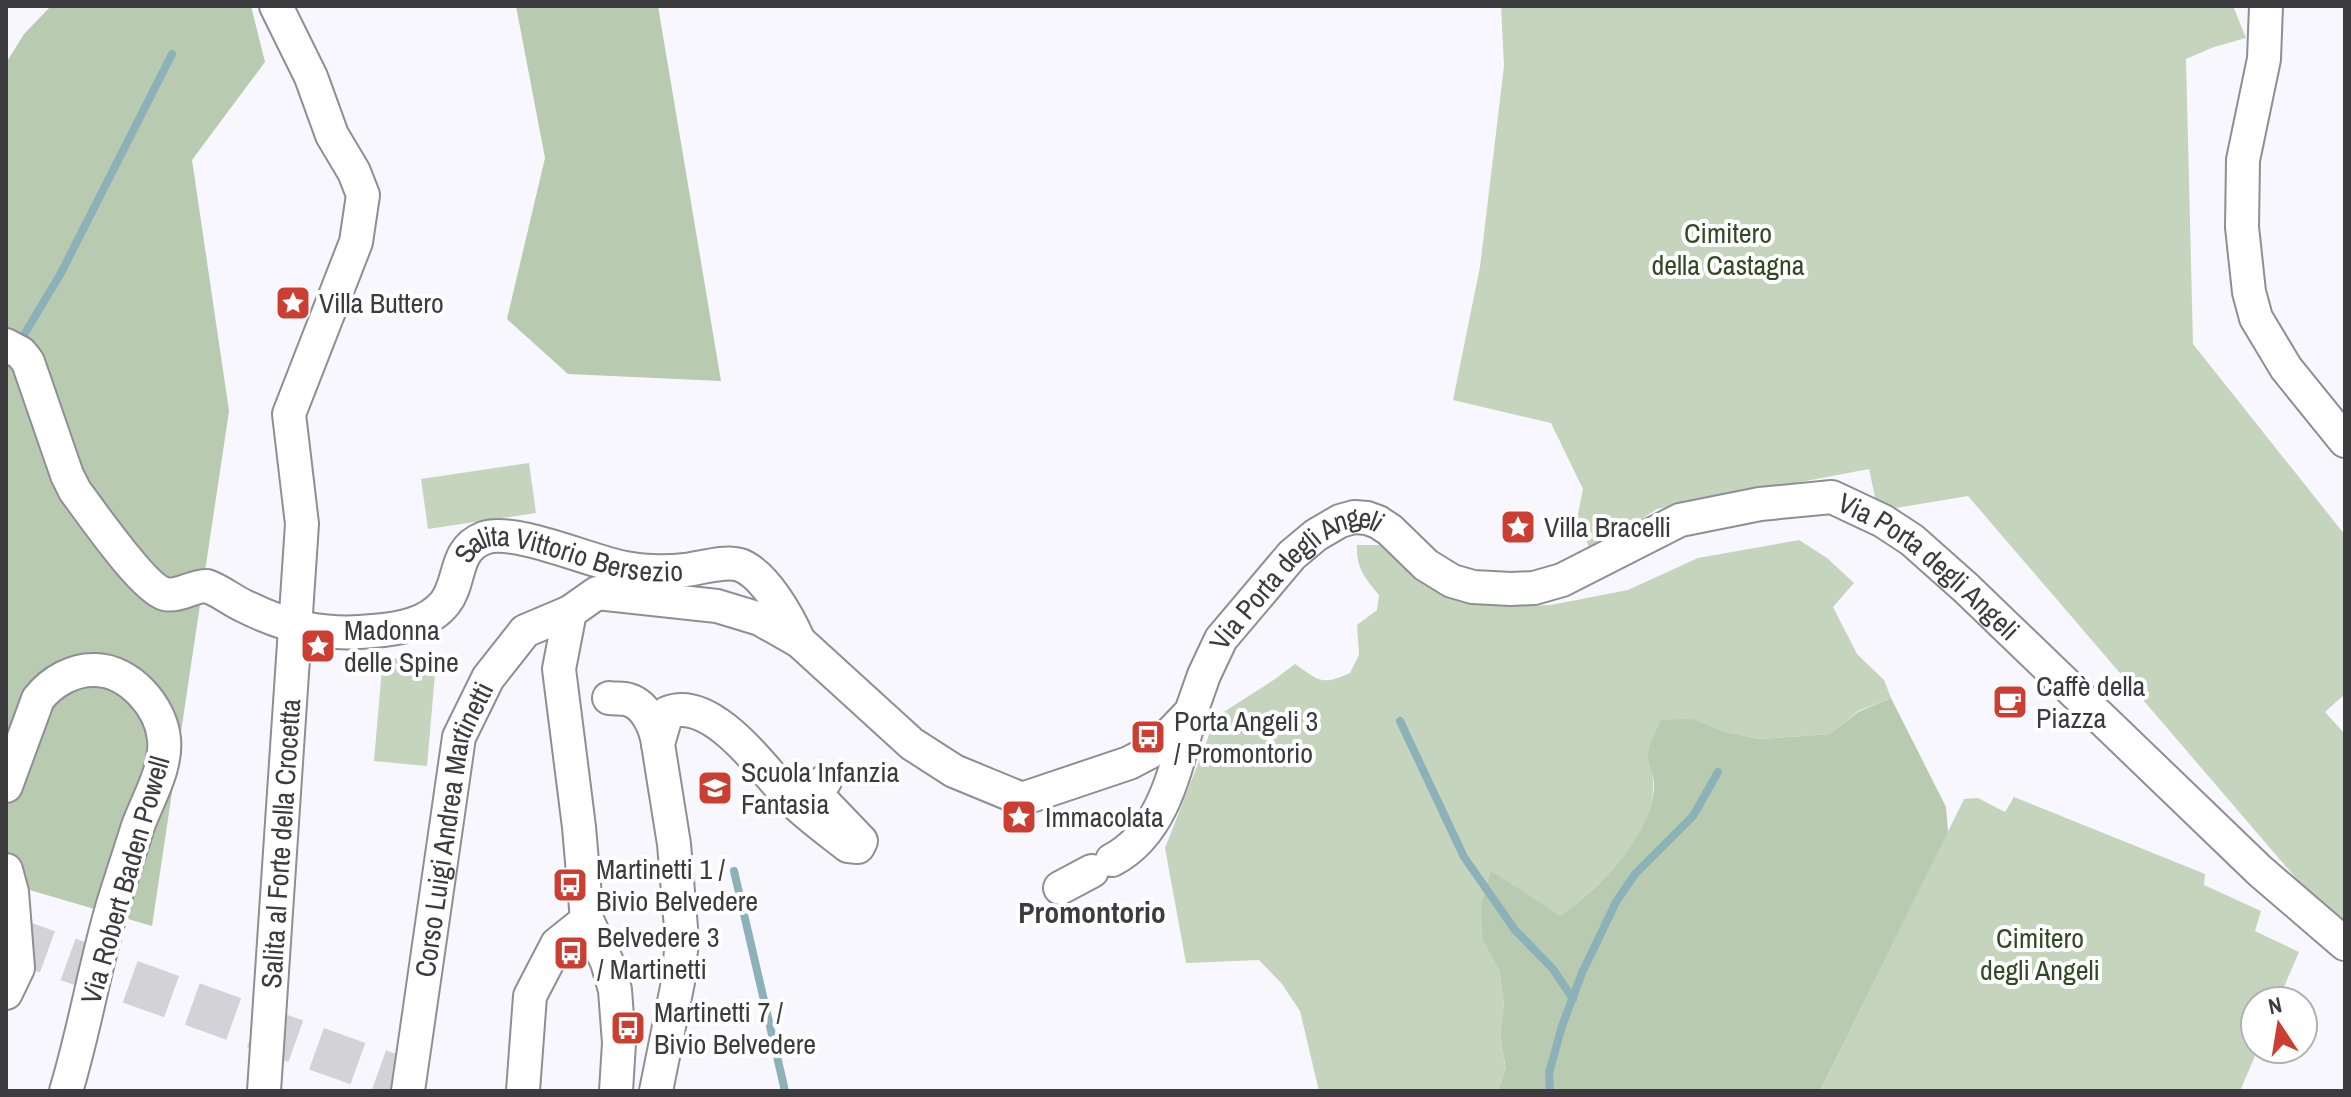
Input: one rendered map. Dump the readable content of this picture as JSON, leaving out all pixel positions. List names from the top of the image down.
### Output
{
  "streets": {
    "street": [
      "Salita Vittorio Bersezio",
      "Via Porta degli Angeli",
      "Corso Luigi Andrea Martinetti",
      "Salita al Forte della Crocetta",
      "Via Robert Baden Powell"
    ]
  },
  "crossings": [
    ["Salita Vittorio Bersezio", "Corso Luigi Andrea Martinetti"],
    ["Salita Vittorio Bersezio", "Salita al Forte della Crocetta"],
    ["Via Porta degli Angeli", "Corso Luigi Andrea Martinetti"]
  ],
  "districts": ["Promontorio"],
  "parks": ["Cimitero della Castagna", "Cimitero degli Angeli"],
  "places": {
    "place": [
      "Villa Buttero",
      "Villa Bracelli",
      "Madonna delle Spine",
      "Immacolata"
    ],
    "cafe": ["Caffè della Piazza"],
    "bus stop": [
      "Porta Angeli 3 / Promontorio",
      "Martinetti 1 / Bivio Belvedere",
      "Belvedere 3 / Martinetti",
      "Martinetti 7 / Bivio Belvedere"
    ],
    "school or university": ["Scuola Infanzia Fantasia"]
  },
  "north": "top"
}
